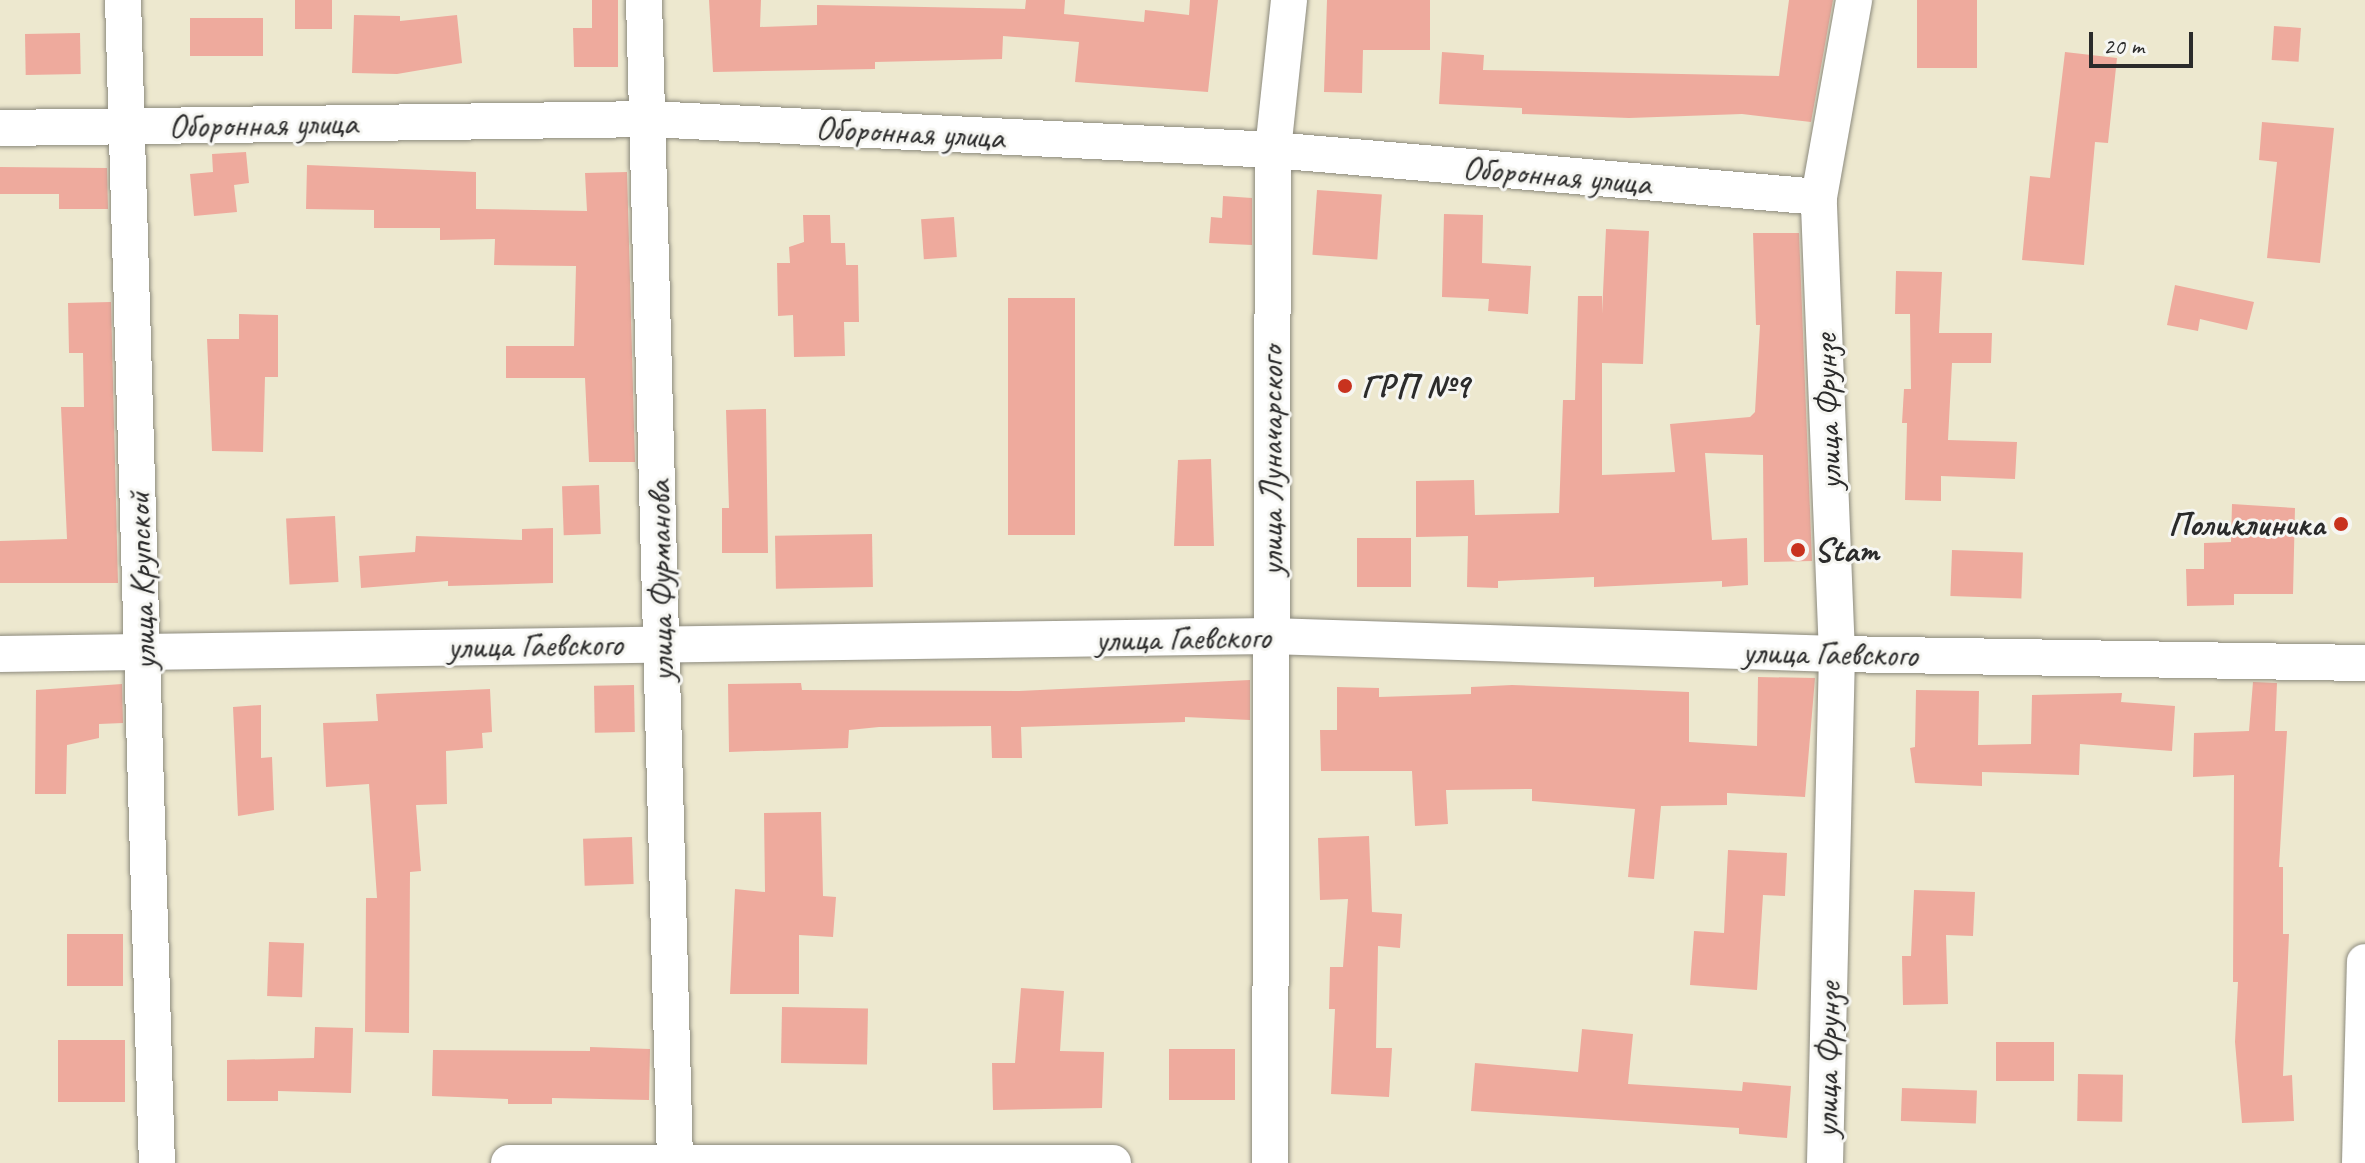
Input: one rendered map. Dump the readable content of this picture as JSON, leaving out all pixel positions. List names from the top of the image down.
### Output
{
  "streets": {
    "street": [
      "Оборонная улица",
      "улица Фрунзе",
      "улица Луначарского",
      "улица Крупской",
      "улица Фурманова",
      "улица Гаевского"
    ]
  },
  "crossings": [
    ["Оборонная улица", "улица Фрунзе"],
    ["Оборонная улица", "улица Луначарского"],
    ["Оборонная улица", "улица Крупской"],
    ["Оборонная улица", "улица Фурманова"],
    ["улица Фрунзе", "улица Гаевского"],
    ["улица Луначарского", "улица Гаевского"],
    ["улица Крупской", "улица Гаевского"],
    ["улица Фурманова", "улица Гаевского"]
  ],
  "places": ["ГРП №9", "Поликлиника", "Stam"],
  "scale_bar": "20 m"
}
